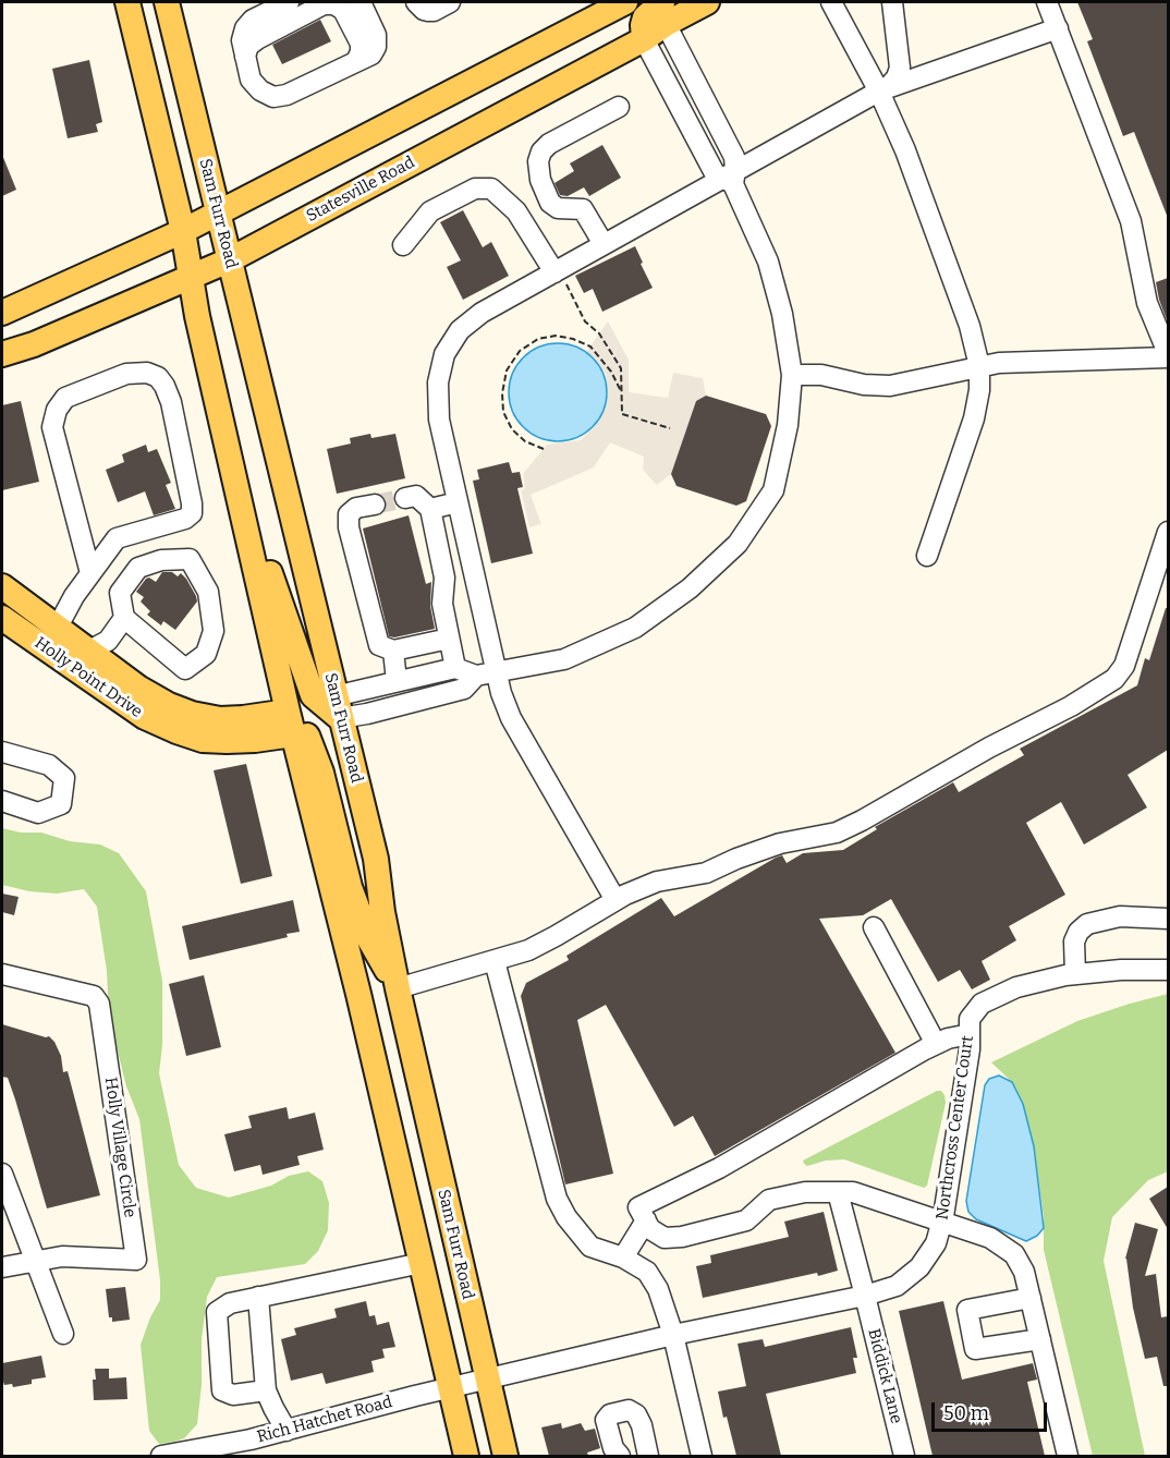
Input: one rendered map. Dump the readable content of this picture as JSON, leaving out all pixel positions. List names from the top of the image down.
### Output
{
  "streets": {
    "main road": ["Statesville Road", "Sam Furr Road", "Holly Point Drive"],
    "street": [
      "Northcross Center Court",
      "Holly Village Circle",
      "Biddick Lane",
      "Rich Hatchet Road"
    ]
  },
  "crossings": [
    ["Statesville Road", "Sam Furr Road"],
    ["Sam Furr Road", "Northcross Center Court"],
    ["Sam Furr Road", "Rich Hatchet Road"],
    ["Northcross Center Court", "Biddick Lane"],
    ["Northcross Center Court", "Rich Hatchet Road"]
  ],
  "scale_bar": "50 m"
}
